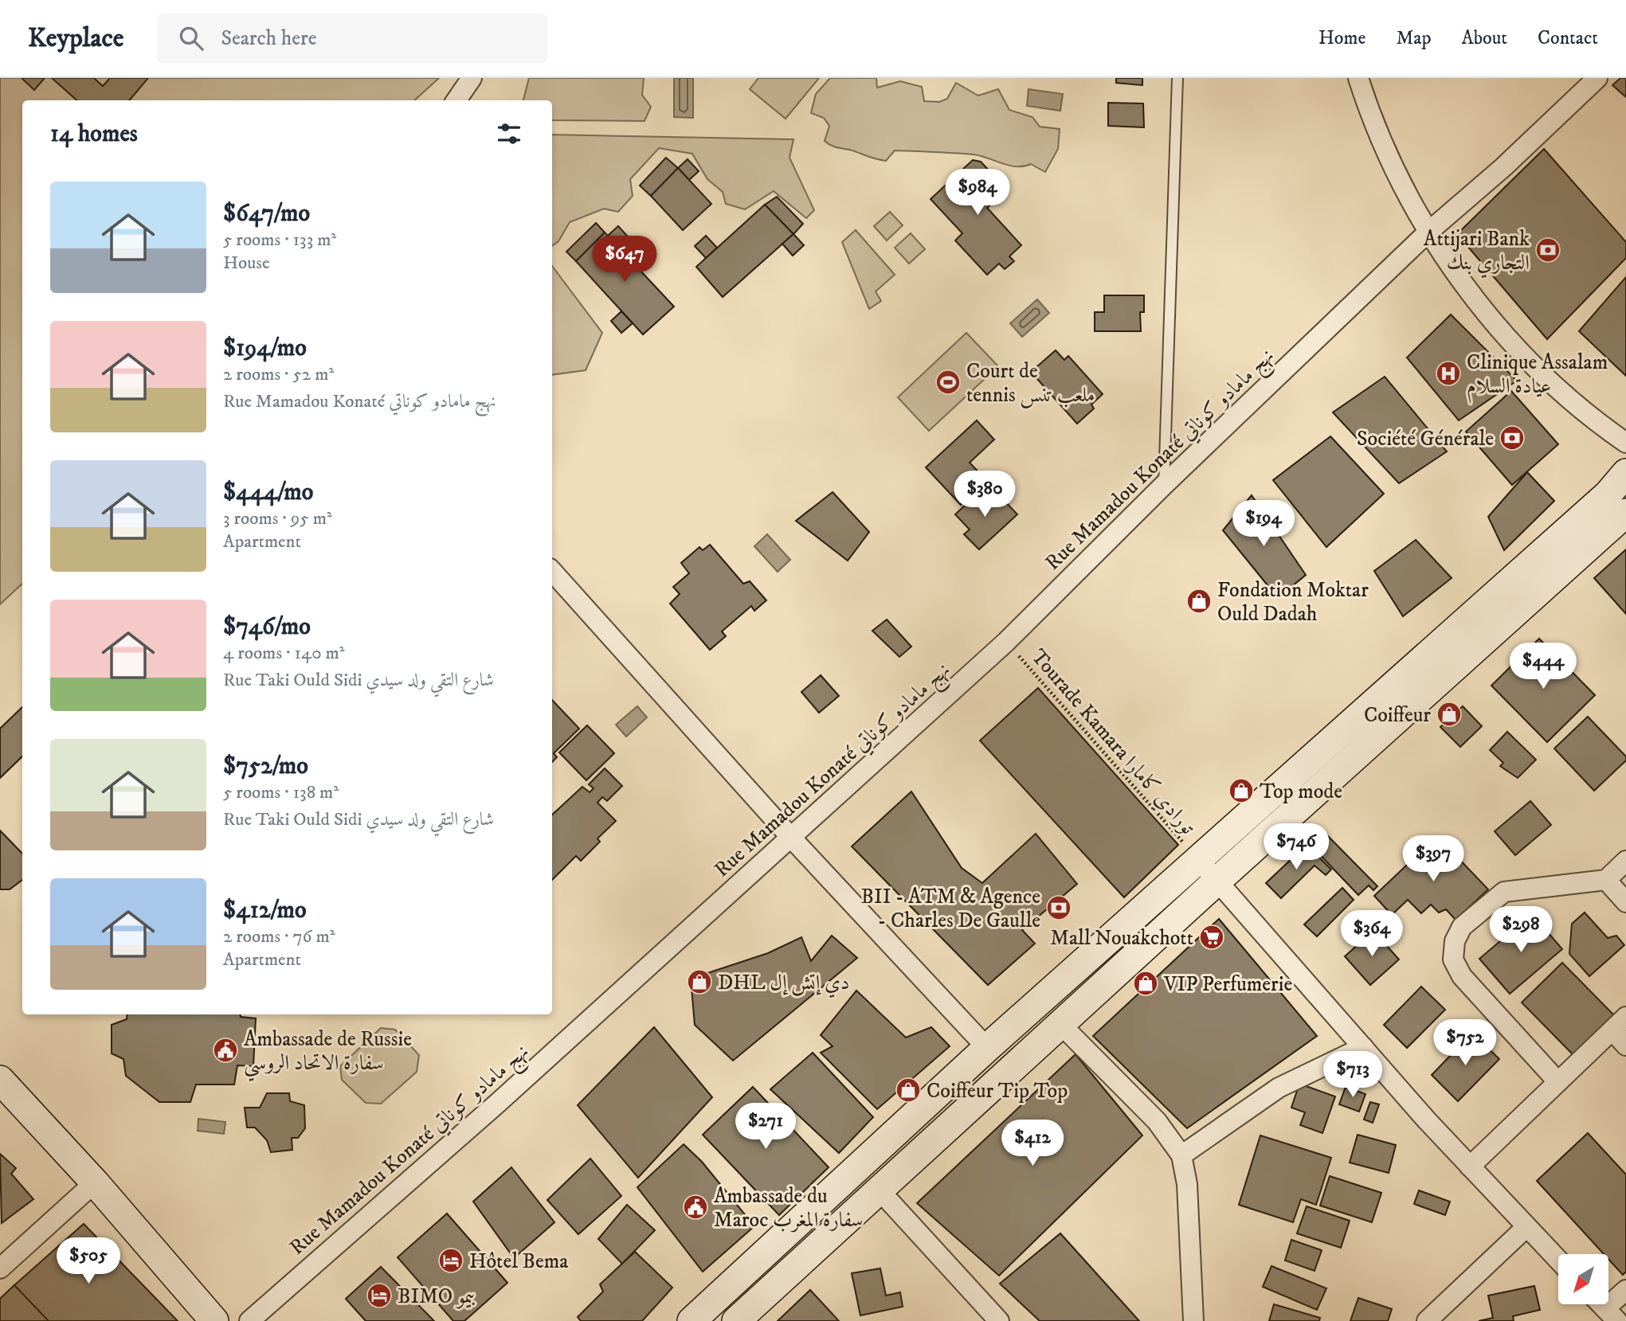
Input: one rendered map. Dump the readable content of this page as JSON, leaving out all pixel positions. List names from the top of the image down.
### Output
{
  "streets": {
    "street": ["Rue Mamadou Konaté نهج مامادو كوناتي"],
    "path": ["Tourade Kamara تورادي كامارا"]
  },
  "crossings": [
    ["Rue Mamadou Konaté نهج مامادو كوناتي", "Tourade Kamara تورادي كامارا"]
  ],
  "places": {
    "bank": ["Attijari Bank التجاري بنك", "Société Générale", "BII - ATM & Agence - Charles De Gaulle"],
    "hospital": ["Clinique Assalam عيادة السلام"],
    "sports": ["Court de tennis ملعب تنس"],
    "shop": [
      "Fondation Moktar Ould Dadah",
      "Coiffeur",
      "Top mode",
      "DHL دي إتش إل",
      "VIP Perfumerie",
      "Coiffeur Tip Top"
    ],
    "supermarket": ["Mall Nouakchott"],
    "public building": ["Ambassade de Russie سفارة الاتحاد الروسي", "Ambassade du Maroc سفارة المغرب"],
    "hotel": ["Hôtel Bema", "BIMO بيمو"]
  },
  "north": "bottom left",
  "page": {
    "header": "Keyplace",
    "search": "Search here",
    "nav": [
      "Home",
      "Map",
      "About",
      "Contact"
    ],
    "heading": "14 homes",
    "list": [
      {
        "name": "$647/mo",
        "note": "5 rooms · 133 m² · House"
      },
      {
        "name": "$194/mo",
        "note": "2 rooms · 52 m² · Rue Mamadou Konaté نهج مامادو كوناتي"
      },
      {
        "name": "$444/mo",
        "note": "3 rooms · 95 m² · Apartment"
      },
      {
        "name": "$746/mo",
        "note": "4 rooms · 140 m² · Rue Taki Ould Sidi شارع التقي ولد سيدي"
      },
      {
        "name": "$752/mo",
        "note": "5 rooms · 138 m² · Rue Taki Ould Sidi شارع التقي ولد سيدي"
      },
      {
        "name": "$412/mo",
        "note": "2 rooms · 76 m² · Apartment"
      }
    ],
    "price": [
      "$984",
      "$647",
      "$380",
      "$194",
      "$444",
      "$746",
      "$397",
      "$298",
      "$364",
      "$752",
      "$713",
      "$271",
      "$412",
      "$505"
    ]
  }
}
